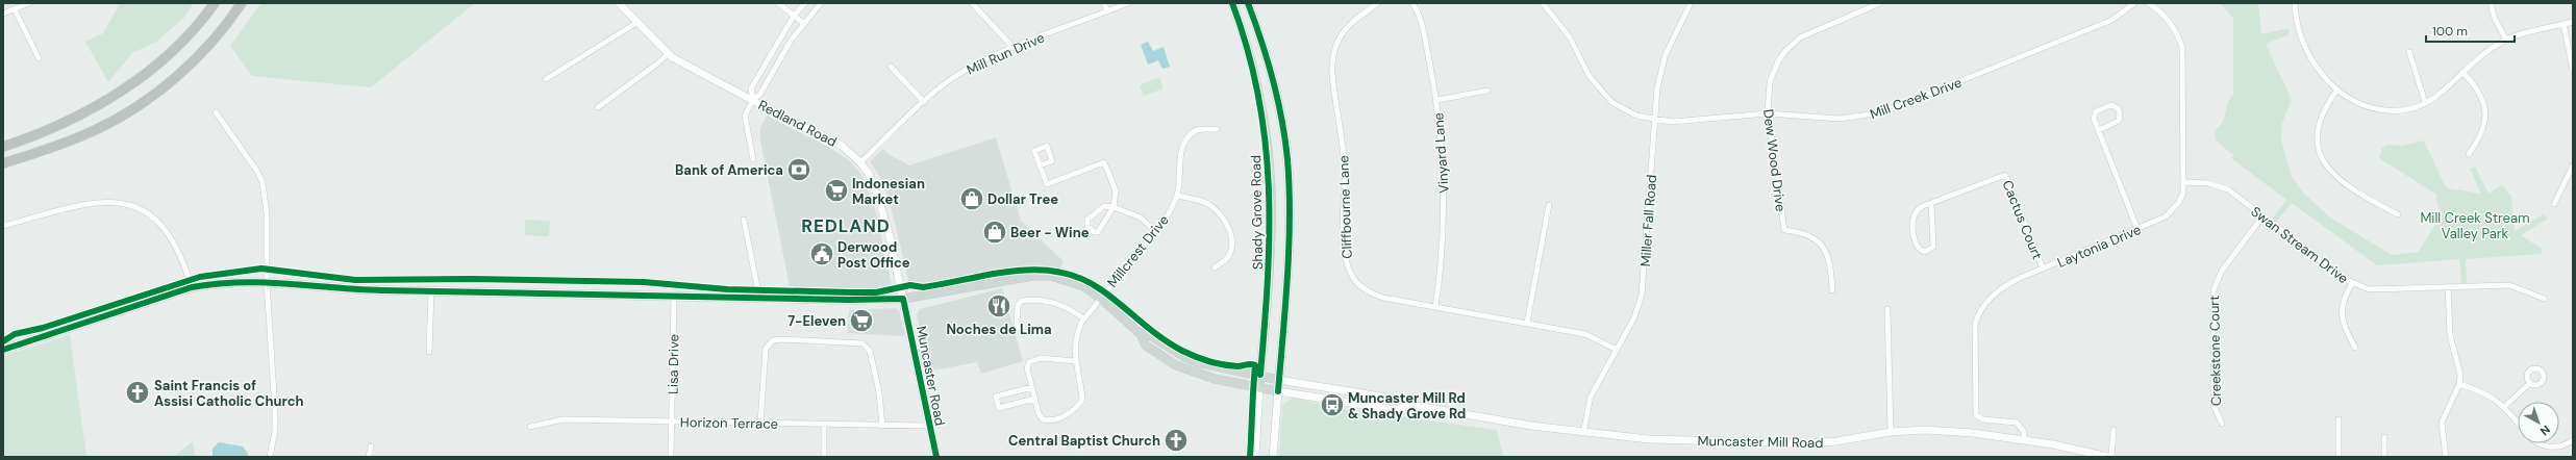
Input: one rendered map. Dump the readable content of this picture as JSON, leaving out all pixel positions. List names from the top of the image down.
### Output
{
  "streets": {
    "main road": [
      "Redland Road",
      "Shady Grove Road",
      "Muncaster Road",
      "Muncaster Mill Road"
    ],
    "street": [
      "Mill Run Drive",
      "Mill Creek Drive",
      "Vinyard Lane",
      "Dew Wood Drive",
      "Cliffbourne Lane",
      "Cactus Court",
      "Miller Fall Road",
      "Swan Stream Drive",
      "Laytonia Drive",
      "Millcrest Drive",
      "Creekstone Court",
      "Lisa Drive",
      "Horizon Terrace"
    ]
  },
  "crossings": [
    ["Mill Run Drive", "Redland Road"],
    ["Mill Creek Drive", "Dew Wood Drive"],
    ["Mill Creek Drive", "Miller Fall Road"],
    ["Redland Road", "Muncaster Road"],
    ["Redland Road", "Muncaster Mill Road"],
    ["Vinyard Lane", "Cliffbourne Lane"],
    ["Cliffbourne Lane", "Miller Fall Road"],
    ["Shady Grove Road", "Muncaster Mill Road"],
    ["Cactus Court", "Laytonia Drive"],
    ["Miller Fall Road", "Muncaster Mill Road"],
    ["Swan Stream Drive", "Laytonia Drive"],
    ["Swan Stream Drive", "Creekstone Court"],
    ["Laytonia Drive", "Muncaster Mill Road"],
    ["Millcrest Drive", "Muncaster Mill Road"],
    ["Lisa Drive", "Horizon Terrace"],
    ["Lisa Drive", "Muncaster Mill Road"],
    ["Muncaster Road", "Horizon Terrace"],
    ["Muncaster Road", "Muncaster Mill Road"]
  ],
  "districts": ["REDLAND"],
  "parks": ["Mill Creek Stream Valley Park"],
  "places": {
    "bank": ["Bank of America"],
    "supermarket": ["Indonesian Market", "7-Eleven"],
    "shop": ["Dollar Tree", "Beer - Wine"],
    "public building": ["Derwood Post Office"],
    "restaurant": ["Noches de Lima"],
    "church": ["Saint Francis of Assisi Catholic Church", "Central Baptist Church"],
    "bus stop": ["Muncaster Mill Rd & Shady Grove Rd"]
  },
  "scale_bar": "100 m",
  "north": "bottom right"
}
